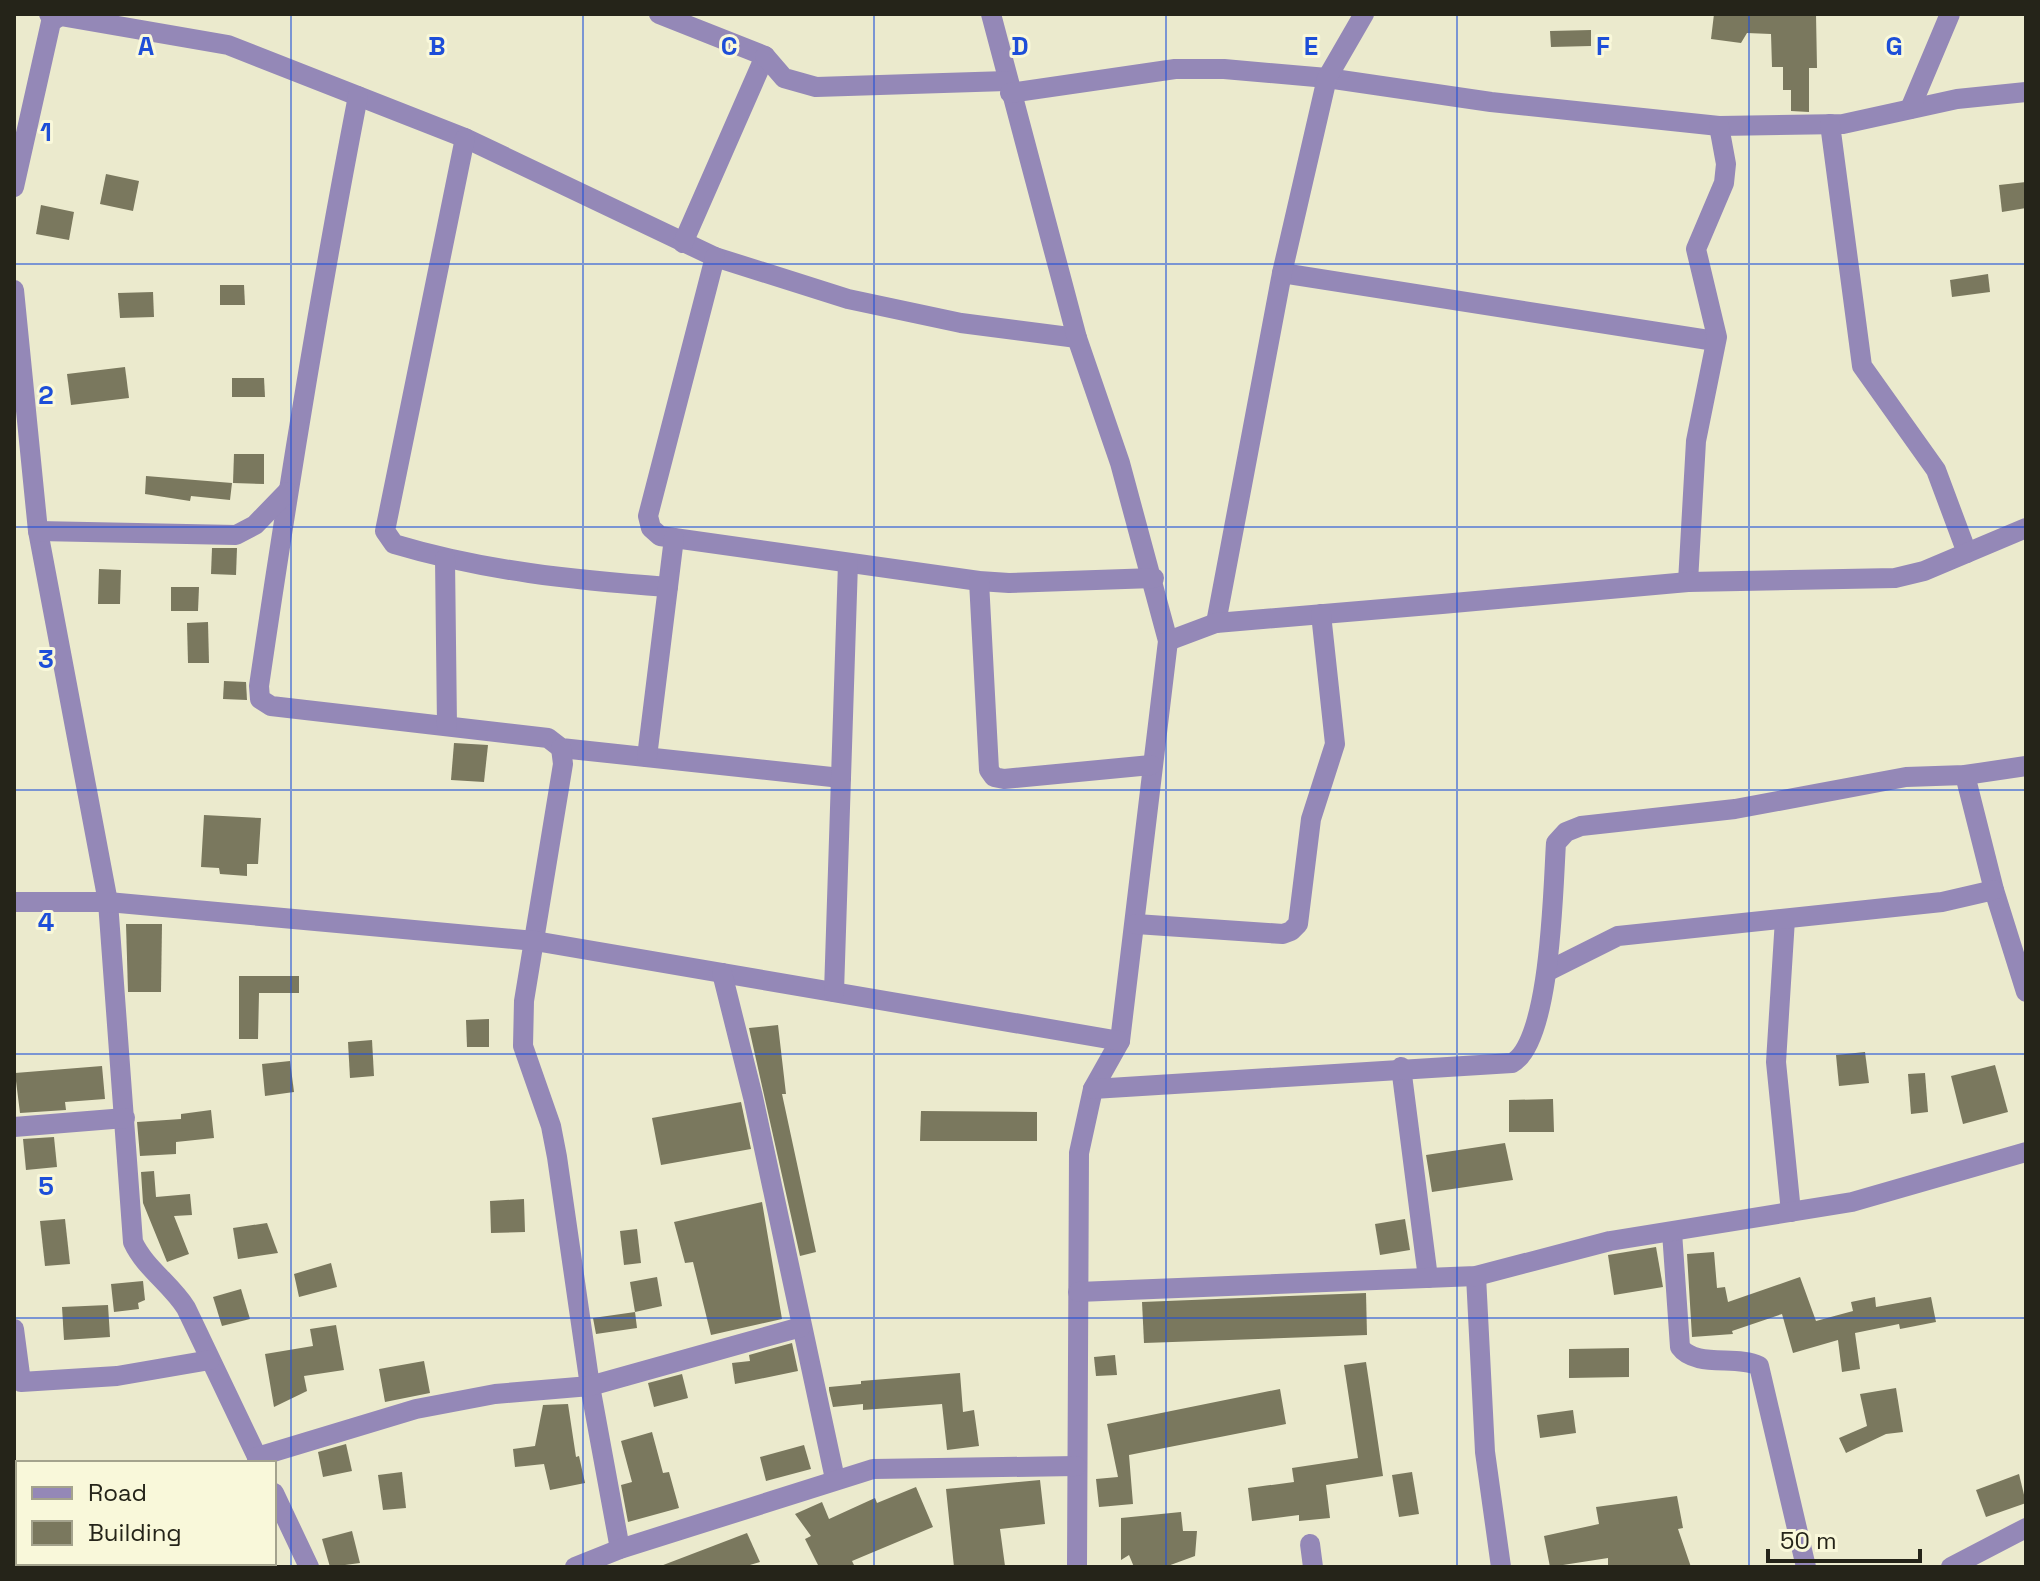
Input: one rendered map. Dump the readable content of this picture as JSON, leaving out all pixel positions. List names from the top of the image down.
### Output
{
  "legend": ["Road", "Building"],
  "scale_bar": "50 m",
  "grid": {
    "columns": [
      "A",
      "B",
      "C",
      "D",
      "E",
      "F",
      "G"
    ],
    "rows": [
      "1",
      "2",
      "3",
      "4",
      "5"
    ]
  }
}
